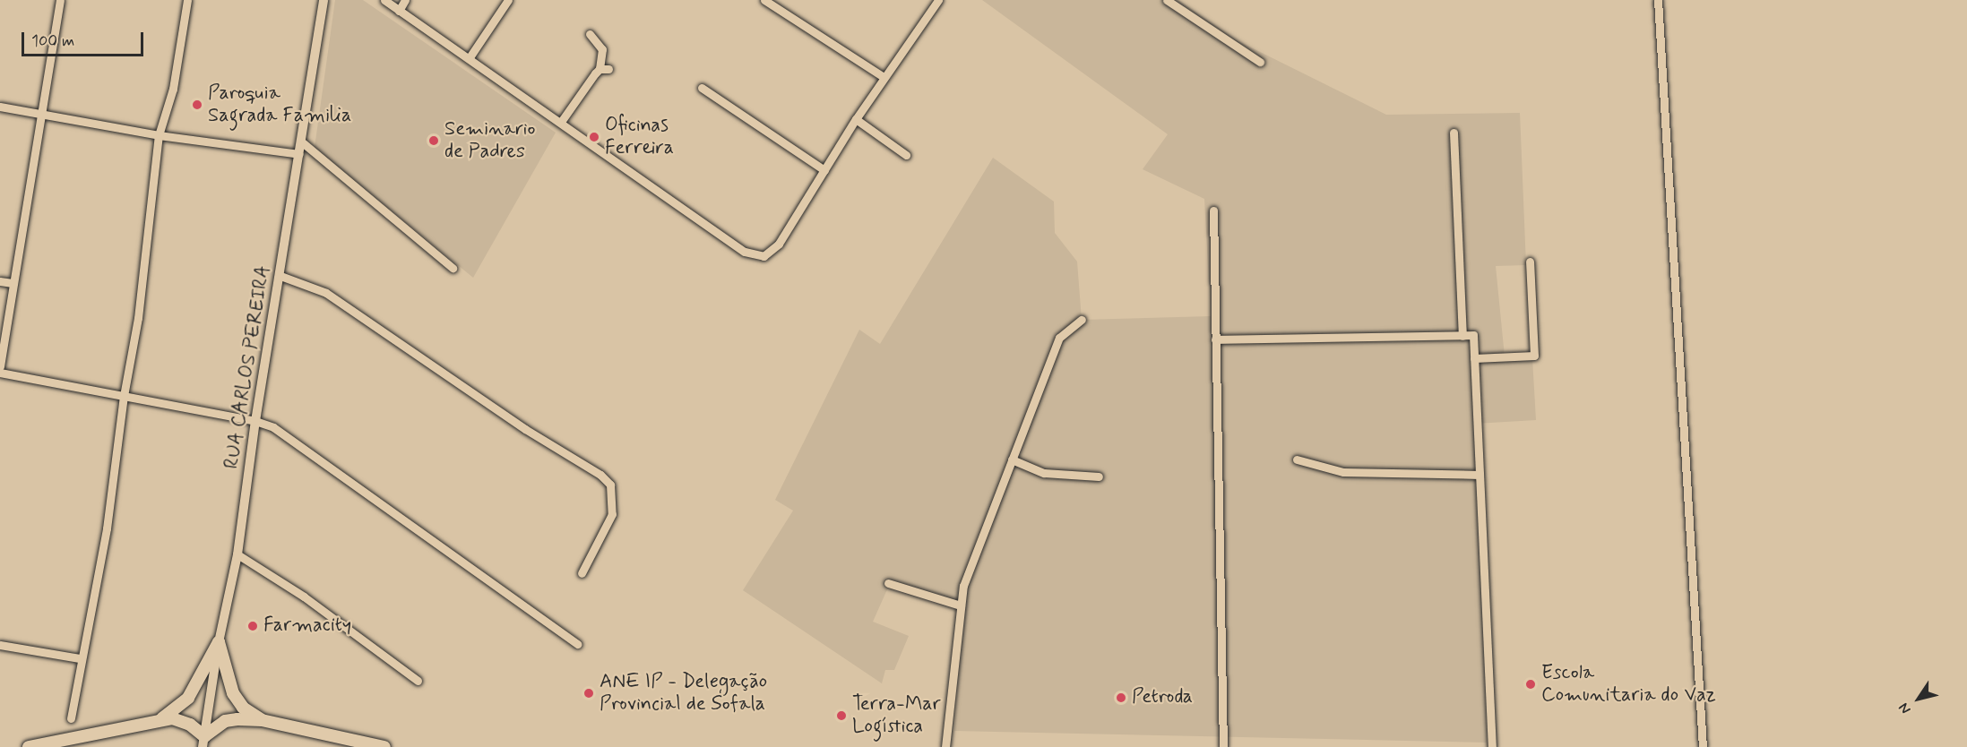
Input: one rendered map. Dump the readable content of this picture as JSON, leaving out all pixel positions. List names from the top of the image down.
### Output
{
  "streets": {
    "main road": ["RUA CARLOS PEREIRA"]
  },
  "places": [
    "Paroquia Sagrada Familia",
    "Oficinas Ferreira",
    "Seminario de Padres",
    "Farmacity",
    "Escola Comunitaria do Vaz",
    "ANE IP - Delegação Provincial de Sofala",
    "Petroda",
    "Terra-Mar Logística"
  ],
  "scale_bar": "100 m",
  "north": "bottom left"
}
